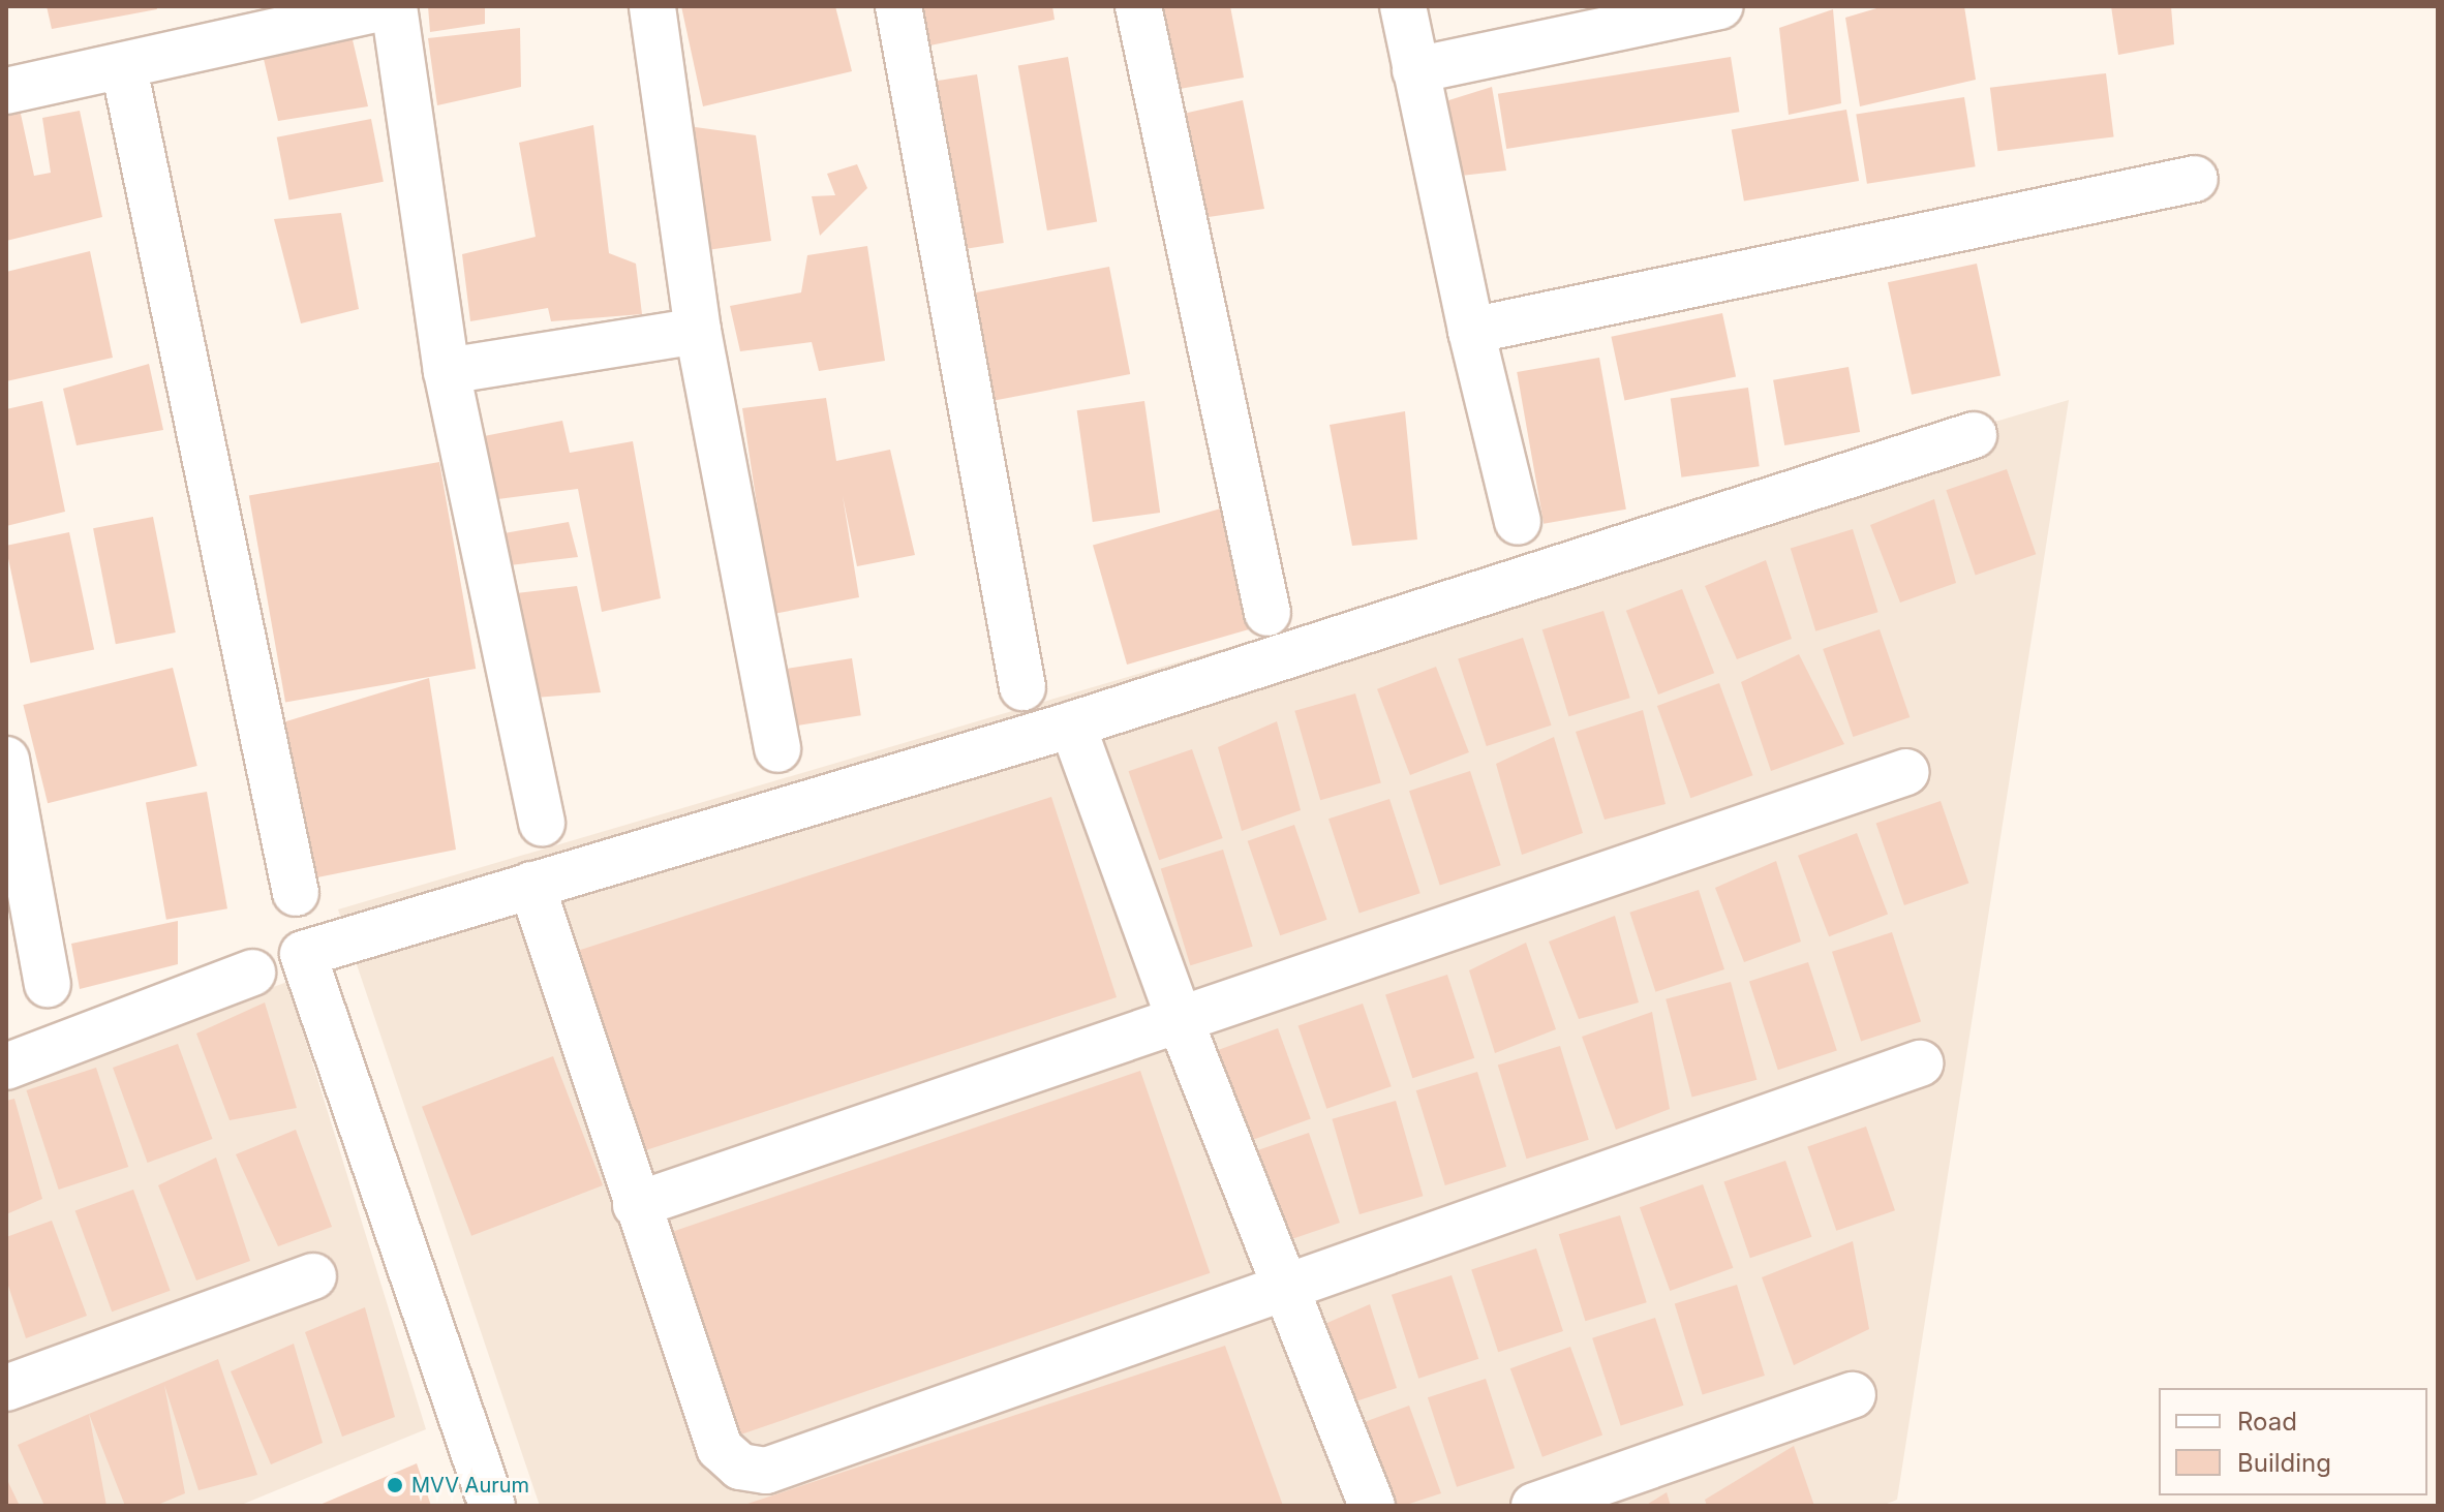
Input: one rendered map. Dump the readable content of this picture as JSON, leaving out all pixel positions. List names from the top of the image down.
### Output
{
  "places": ["MVV Aurum"],
  "legend": ["Road", "Building"]
}
